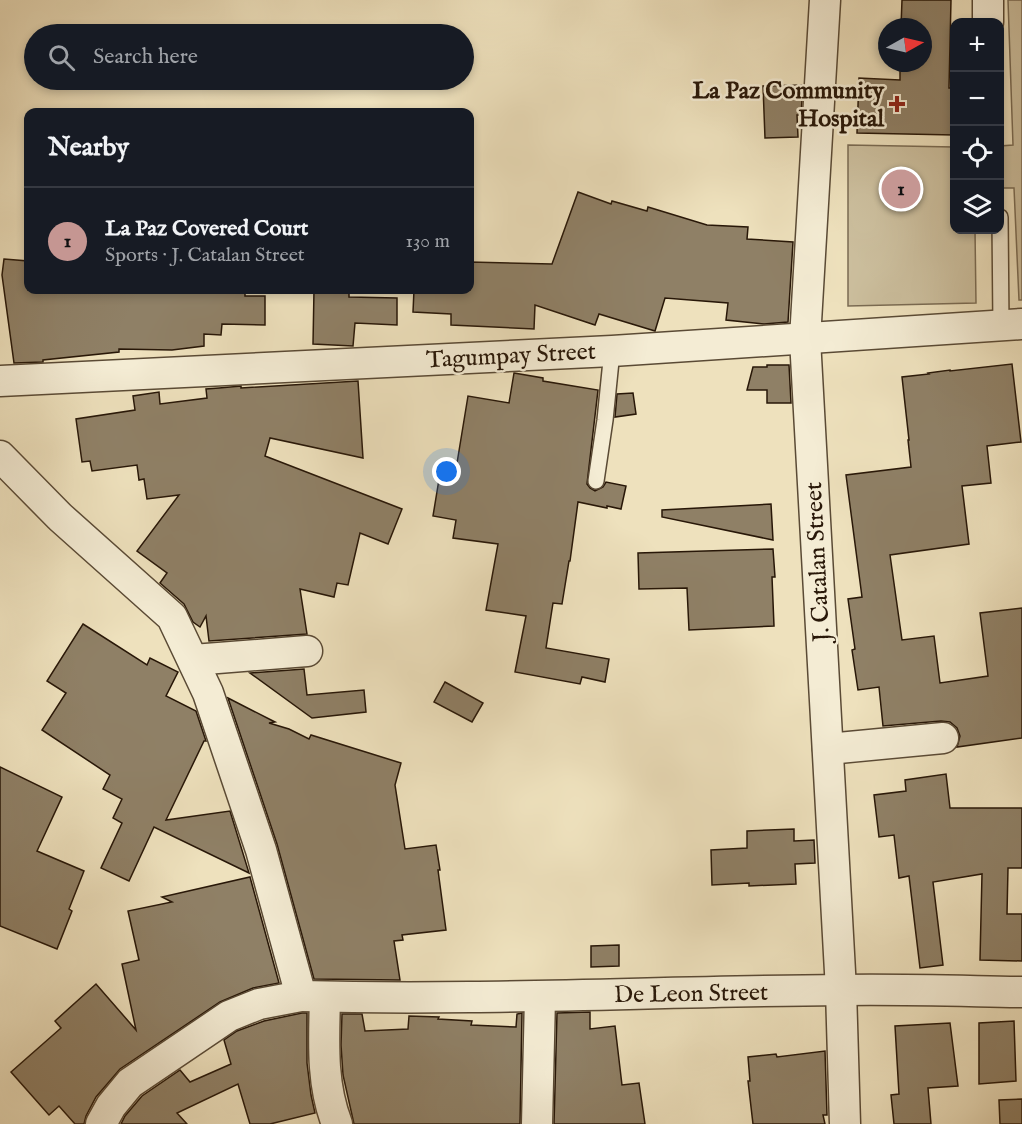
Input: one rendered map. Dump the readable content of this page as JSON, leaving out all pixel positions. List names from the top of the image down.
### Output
{
  "streets": {
    "street": ["Tagumpay Street", "J. Catalan Street", "De Leon Street"]
  },
  "crossings": [
    ["Tagumpay Street", "J. Catalan Street"],
    ["J. Catalan Street", "De Leon Street"]
  ],
  "places": {
    "health": ["La Paz Community Hospital"]
  },
  "north": "right",
  "page": {
    "map_buttons": ["+", "−"],
    "search": "Search here",
    "heading": "Nearby",
    "pins": "1",
    "list": [
      {
        "mark": "1",
        "name": "La Paz Covered Court",
        "note": "Sports · J. Catalan Street",
        "value": "130 m"
      }
    ]
  }
}
